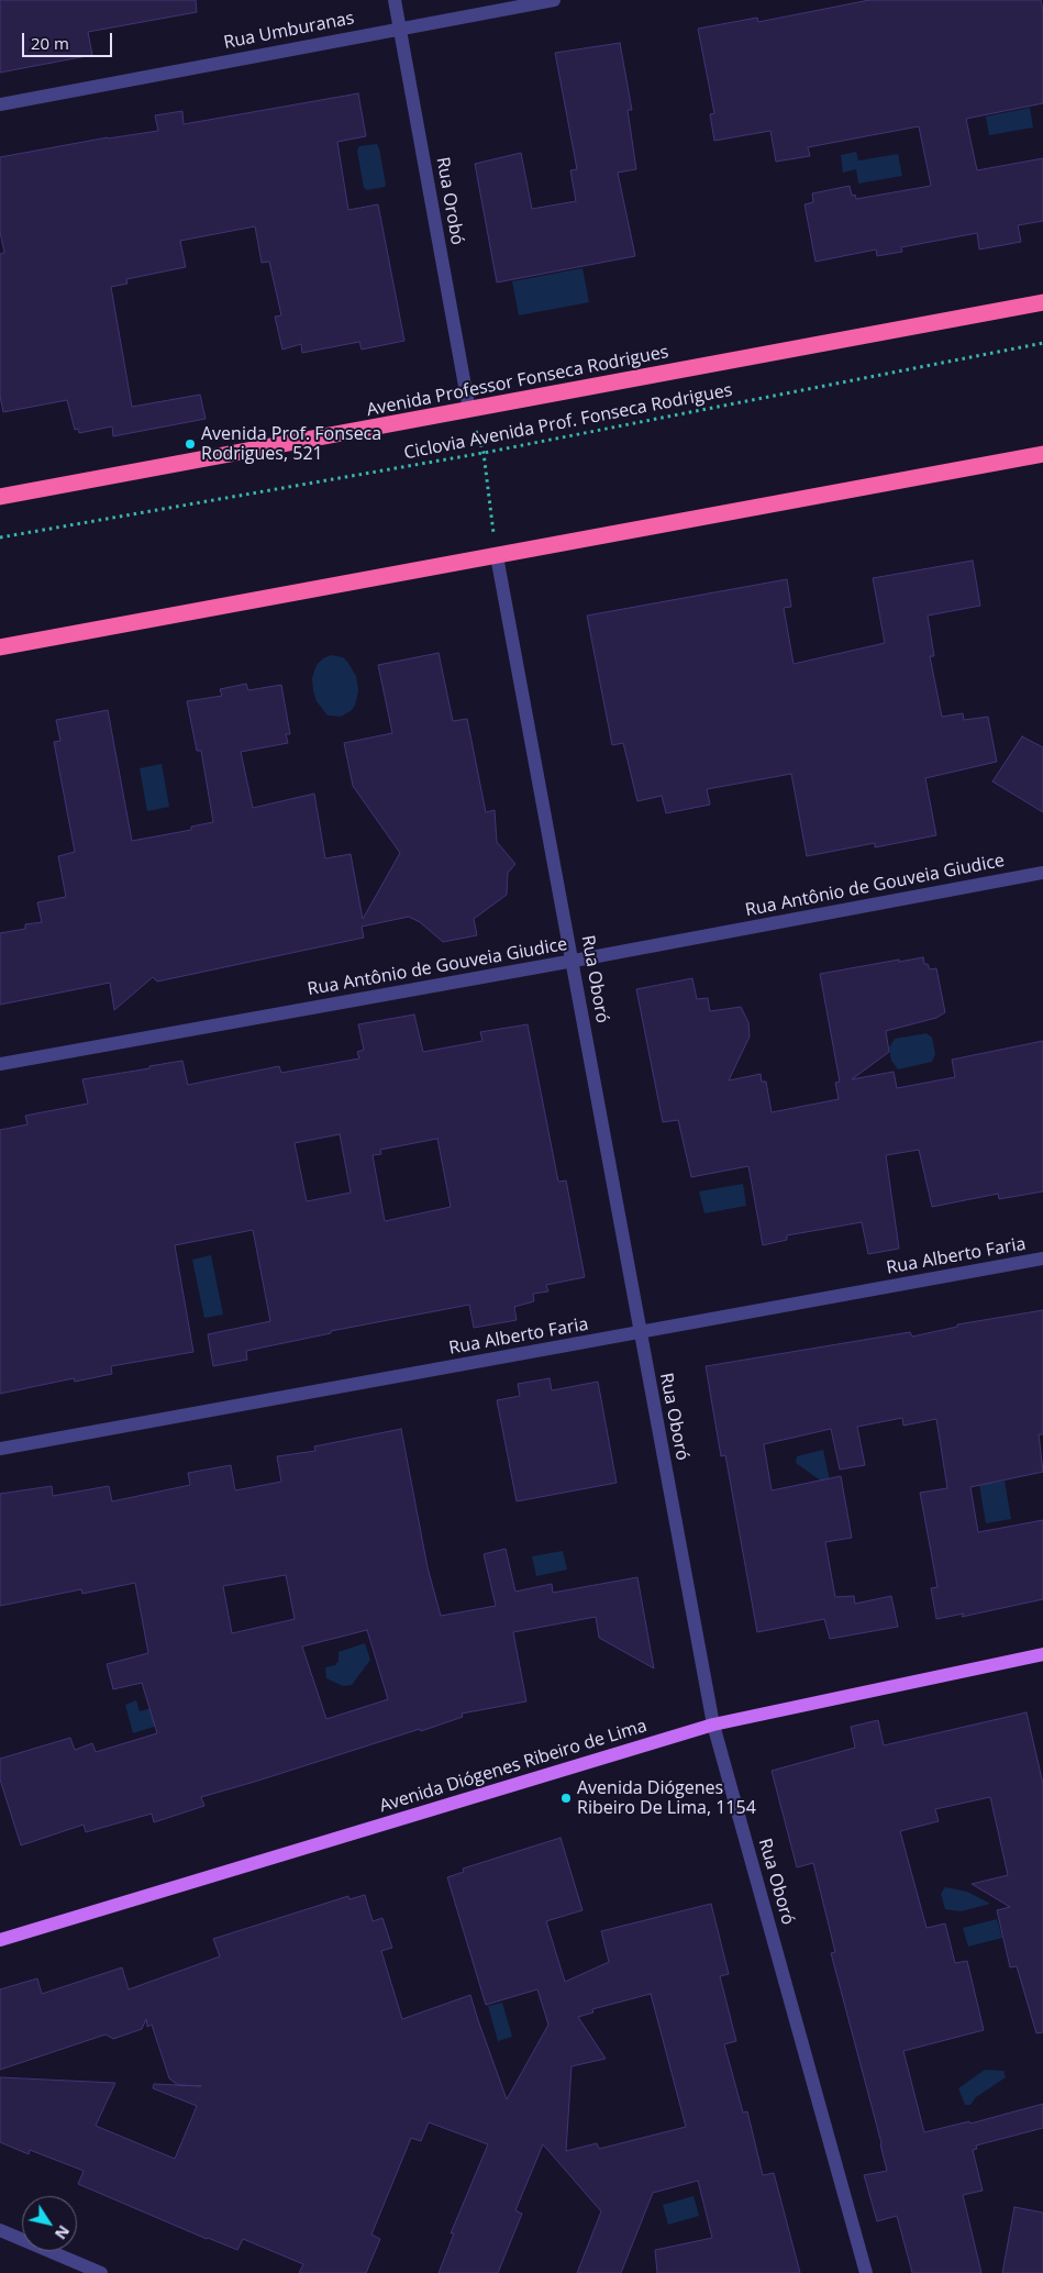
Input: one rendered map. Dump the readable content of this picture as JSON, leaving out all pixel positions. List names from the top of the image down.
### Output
{
  "streets": {
    "highway": ["Avenida Professor Fonseca Rodrigues"],
    "main road": ["Avenida Diógenes Ribeiro de Lima"],
    "street": [
      "Rua Umburanas",
      "Rua Orobó",
      "Rua Antônio de Gouveia Giudice",
      "Rua Oboró",
      "Rua Alberto Faria"
    ],
    "path": ["Ciclovia Avenida Prof. Fonseca Rodrigues"]
  },
  "crossings": [
    ["Rua Umburanas", "Rua Orobó"],
    ["Rua Orobó", "Avenida Professor Fonseca Rodrigues"],
    ["Rua Antônio de Gouveia Giudice", "Rua Oboró"],
    ["Rua Oboró", "Rua Alberto Faria"],
    ["Rua Oboró", "Avenida Diógenes Ribeiro de Lima"]
  ],
  "places": ["Avenida Prof. Fonseca Rodrigues, 521", "Avenida Diógenes Ribeiro De Lima, 1154"],
  "scale_bar": "20 m",
  "north": "bottom right"
}
